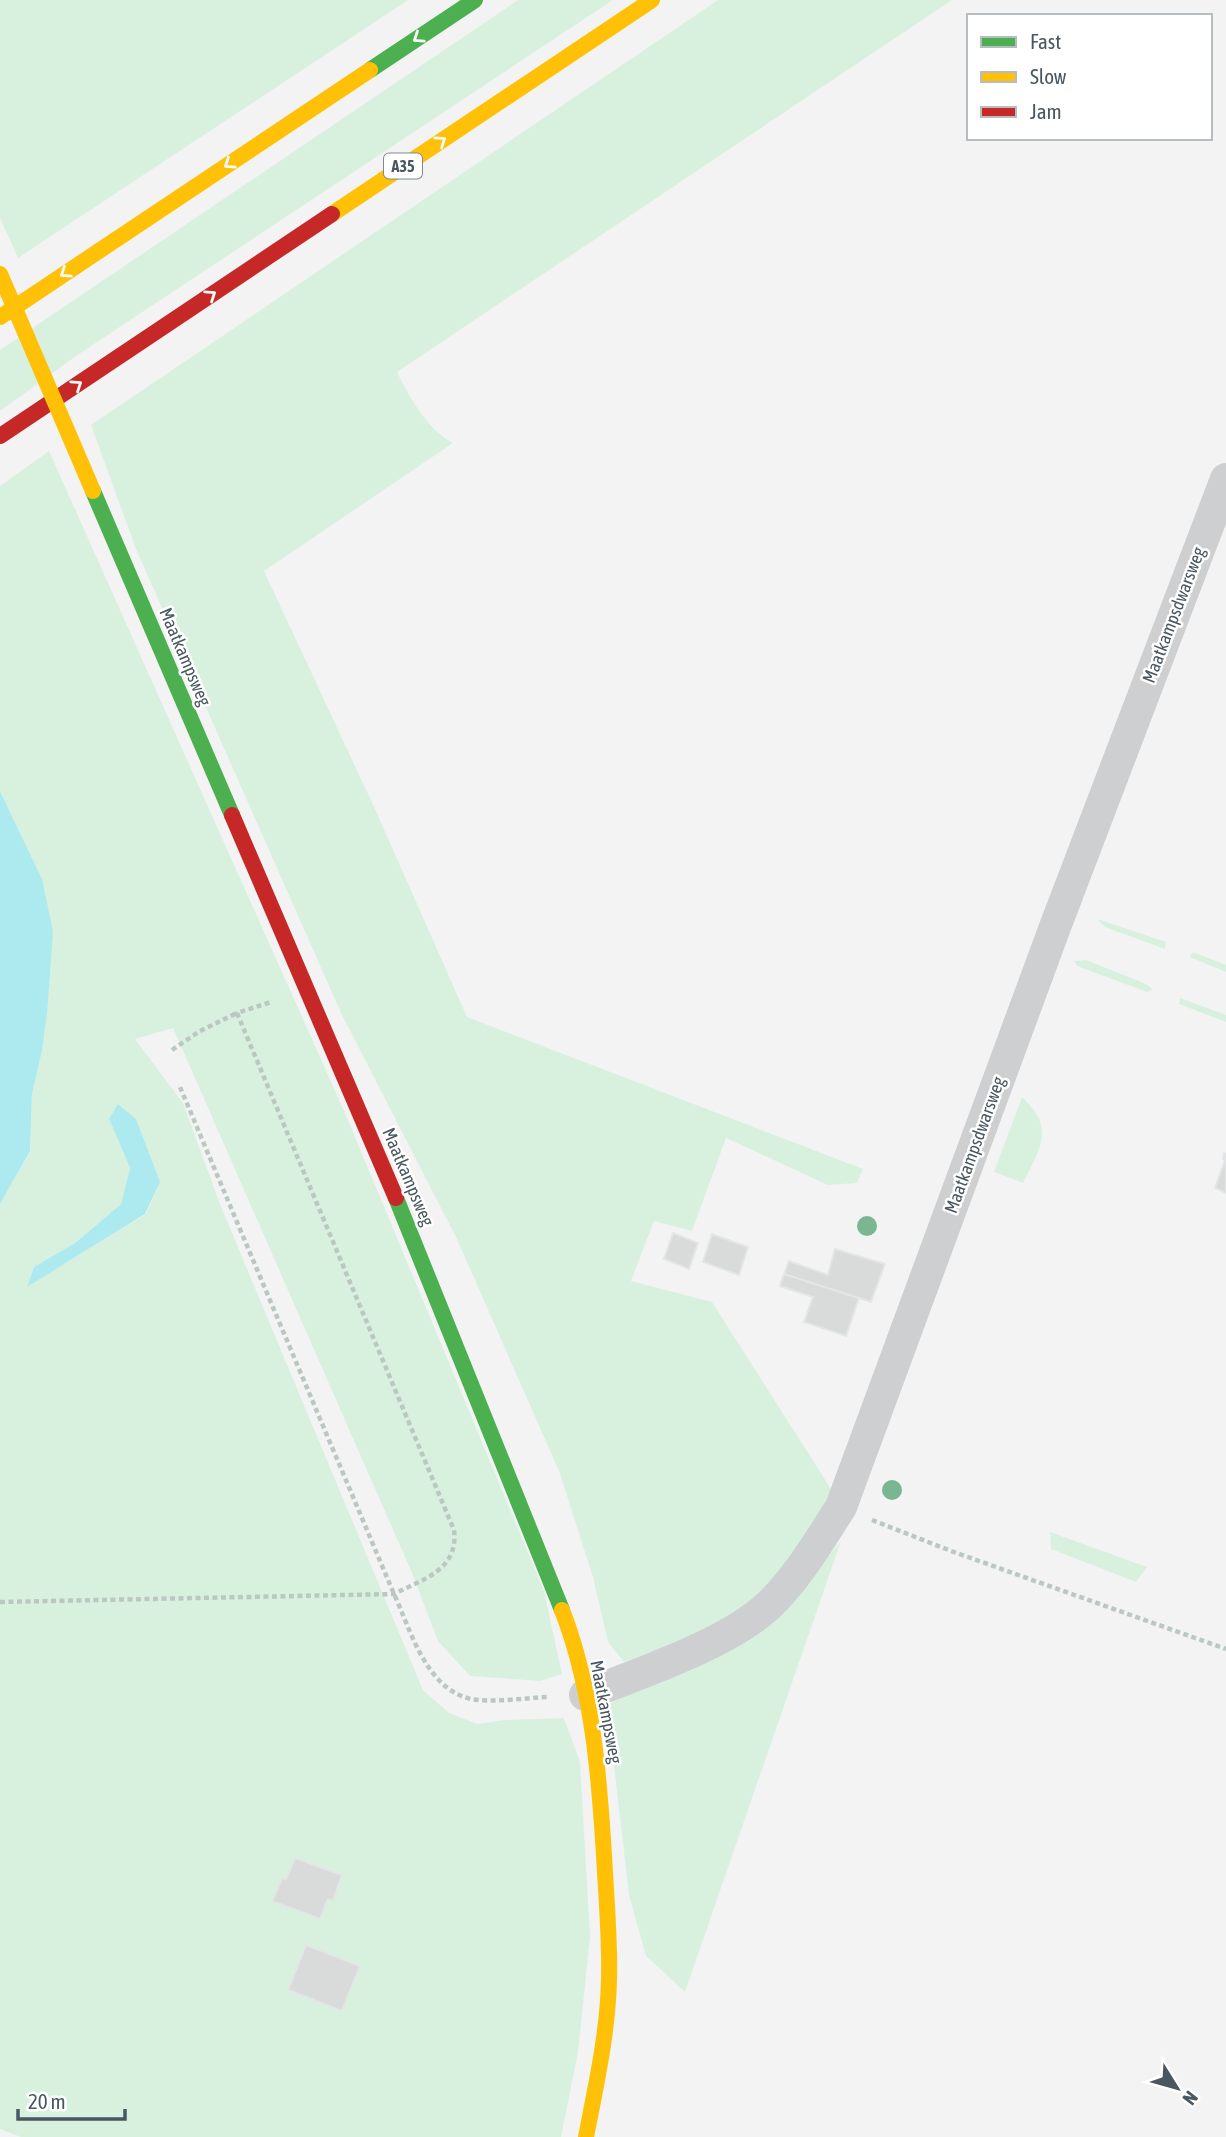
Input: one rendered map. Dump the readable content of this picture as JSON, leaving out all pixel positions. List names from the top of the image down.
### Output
{
  "streets": {
    "main road": ["A35", "Maatkampsweg"],
    "street": ["Maatkampsdwarsweg"]
  },
  "crossings": [
    ["Maatkampsdwarsweg", "Maatkampsweg"]
  ],
  "legend": ["Fast", "Slow", "Jam"],
  "scale_bar": "20 m",
  "north": "bottom right"
}
